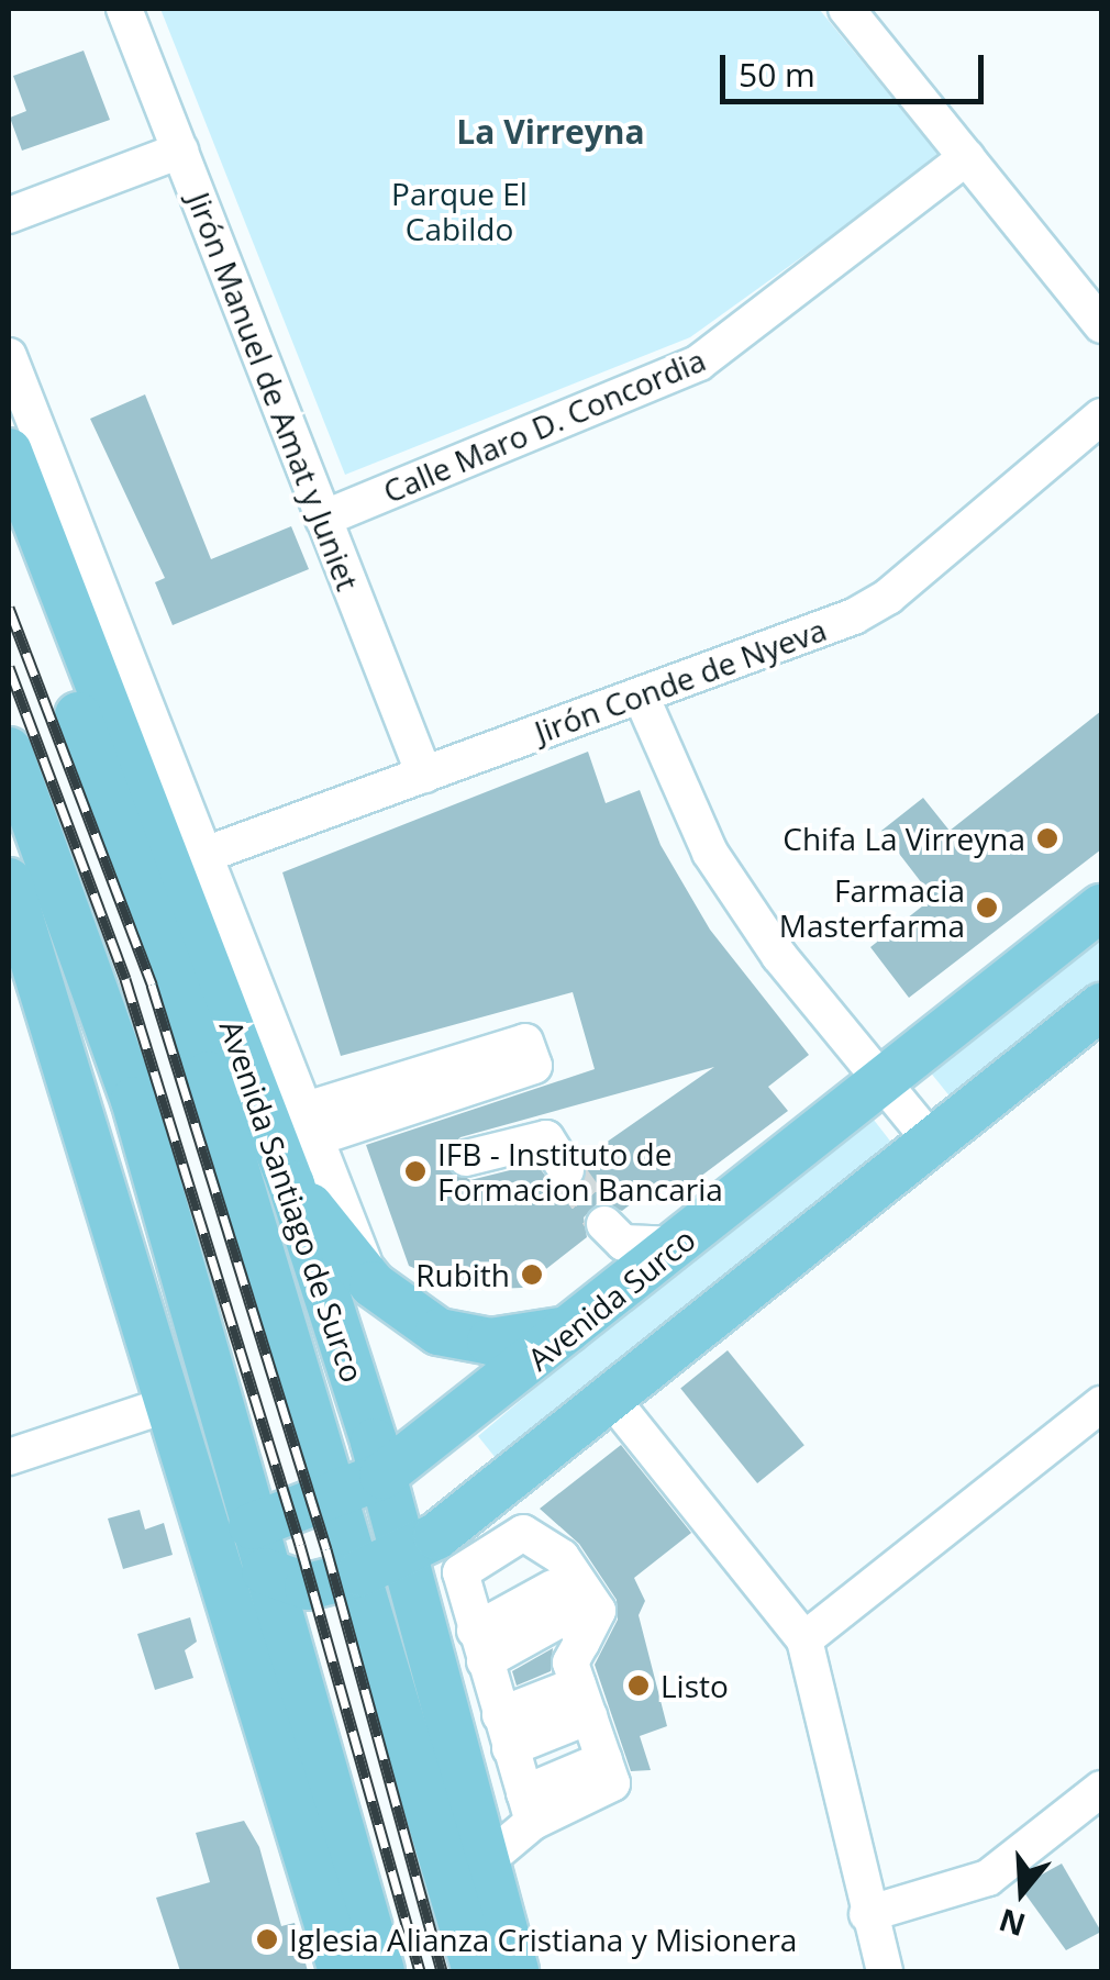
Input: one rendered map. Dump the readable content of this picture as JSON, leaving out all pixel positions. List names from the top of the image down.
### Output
{
  "streets": {
    "main road": ["Avenida Santiago de Surco", "Avenida Surco"],
    "street": ["Jirón Manuel de Amat y Juniet", "Calle Maro D. Concordia", "Jirón Conde de Nyeva"]
  },
  "crossings": [
    ["Jirón Manuel de Amat y Juniet", "Calle Maro D. Concordia"],
    ["Jirón Manuel de Amat y Juniet", "Jirón Conde de Nyeva"],
    ["Avenida Santiago de Surco", "Avenida Surco"]
  ],
  "districts": ["La Virreyna"],
  "parks": ["Parque El Cabildo"],
  "places": [
    "Chifa La Virreyna",
    "Farmacia Masterfarma",
    "IFB - Instituto de Formacion Bancaria",
    "Rubith",
    "Listo",
    "Iglesia Alianza Cristiana y Misionera"
  ],
  "scale_bar": "50 m",
  "north": "bottom"
}
